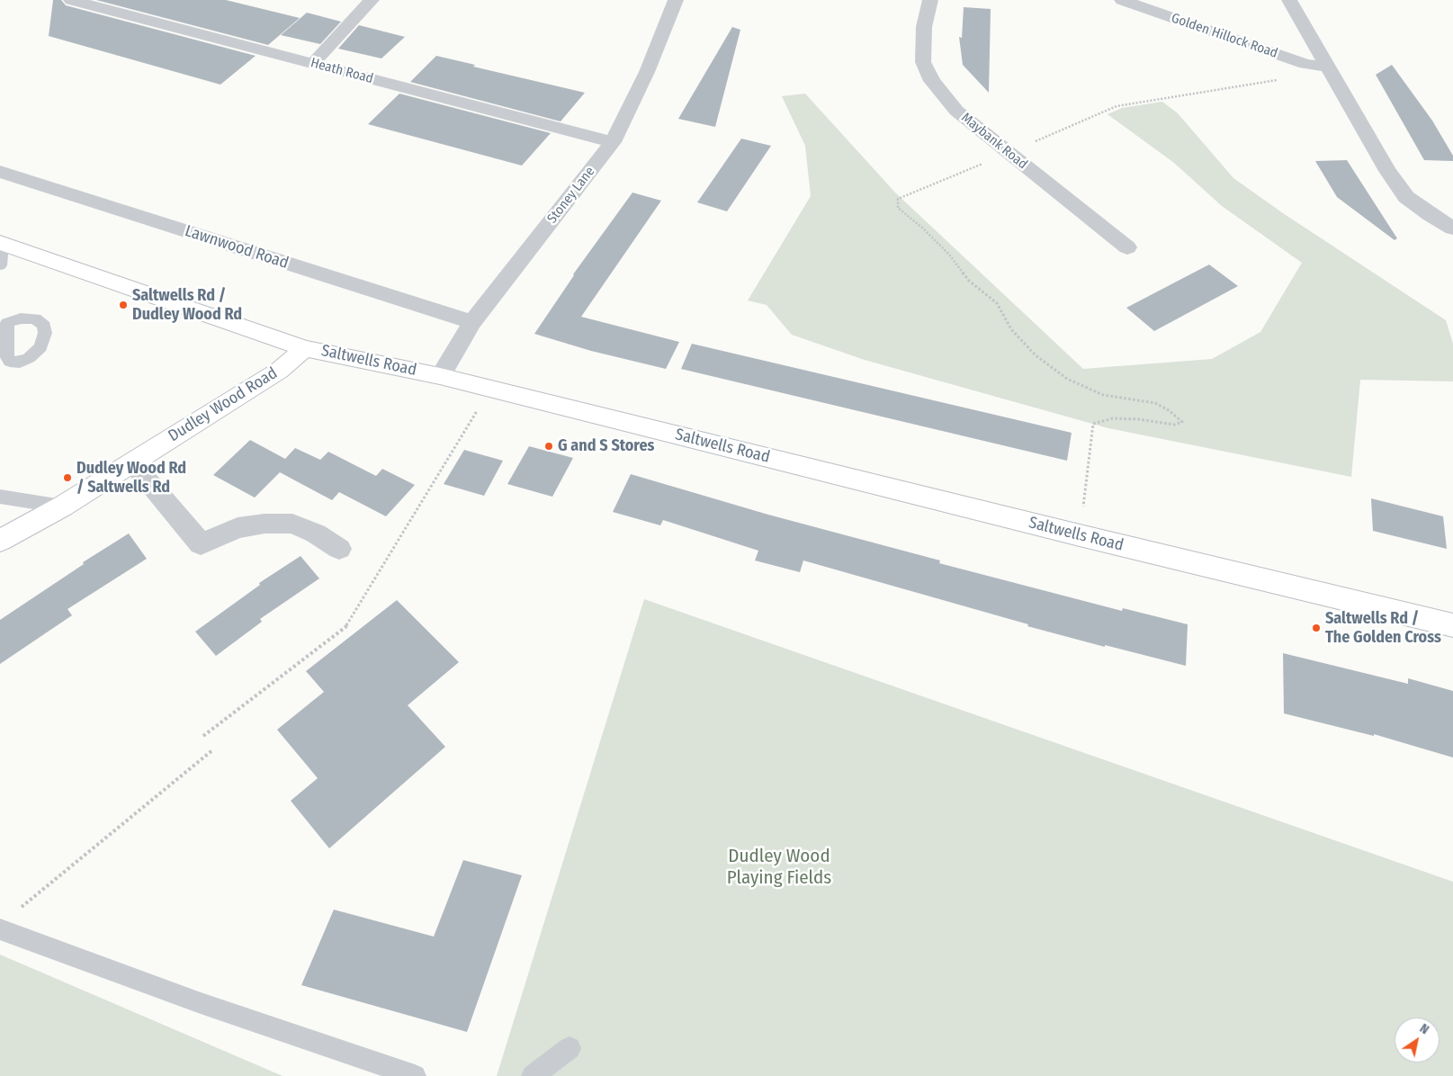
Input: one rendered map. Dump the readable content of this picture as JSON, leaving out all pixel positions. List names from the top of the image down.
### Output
{
  "streets": {
    "street": [
      "Golden Hillock Road",
      "Heath Road",
      "Maybank Road",
      "Stoney Lane",
      "Lawnwood Road",
      "Saltwells Road",
      "Dudley Wood Road"
    ]
  },
  "crossings": [
    ["Heath Road", "Stoney Lane"],
    ["Stoney Lane", "Lawnwood Road"],
    ["Stoney Lane", "Saltwells Road"],
    ["Saltwells Road", "Dudley Wood Road"]
  ],
  "parks": ["Dudley Wood Playing Fields"],
  "places": [
    "Saltwells Rd / Dudley Wood Rd",
    "G and S Stores",
    "Dudley Wood Rd / Saltwells Rd",
    "Saltwells Rd / The Golden Cross"
  ],
  "north": "top right"
}
